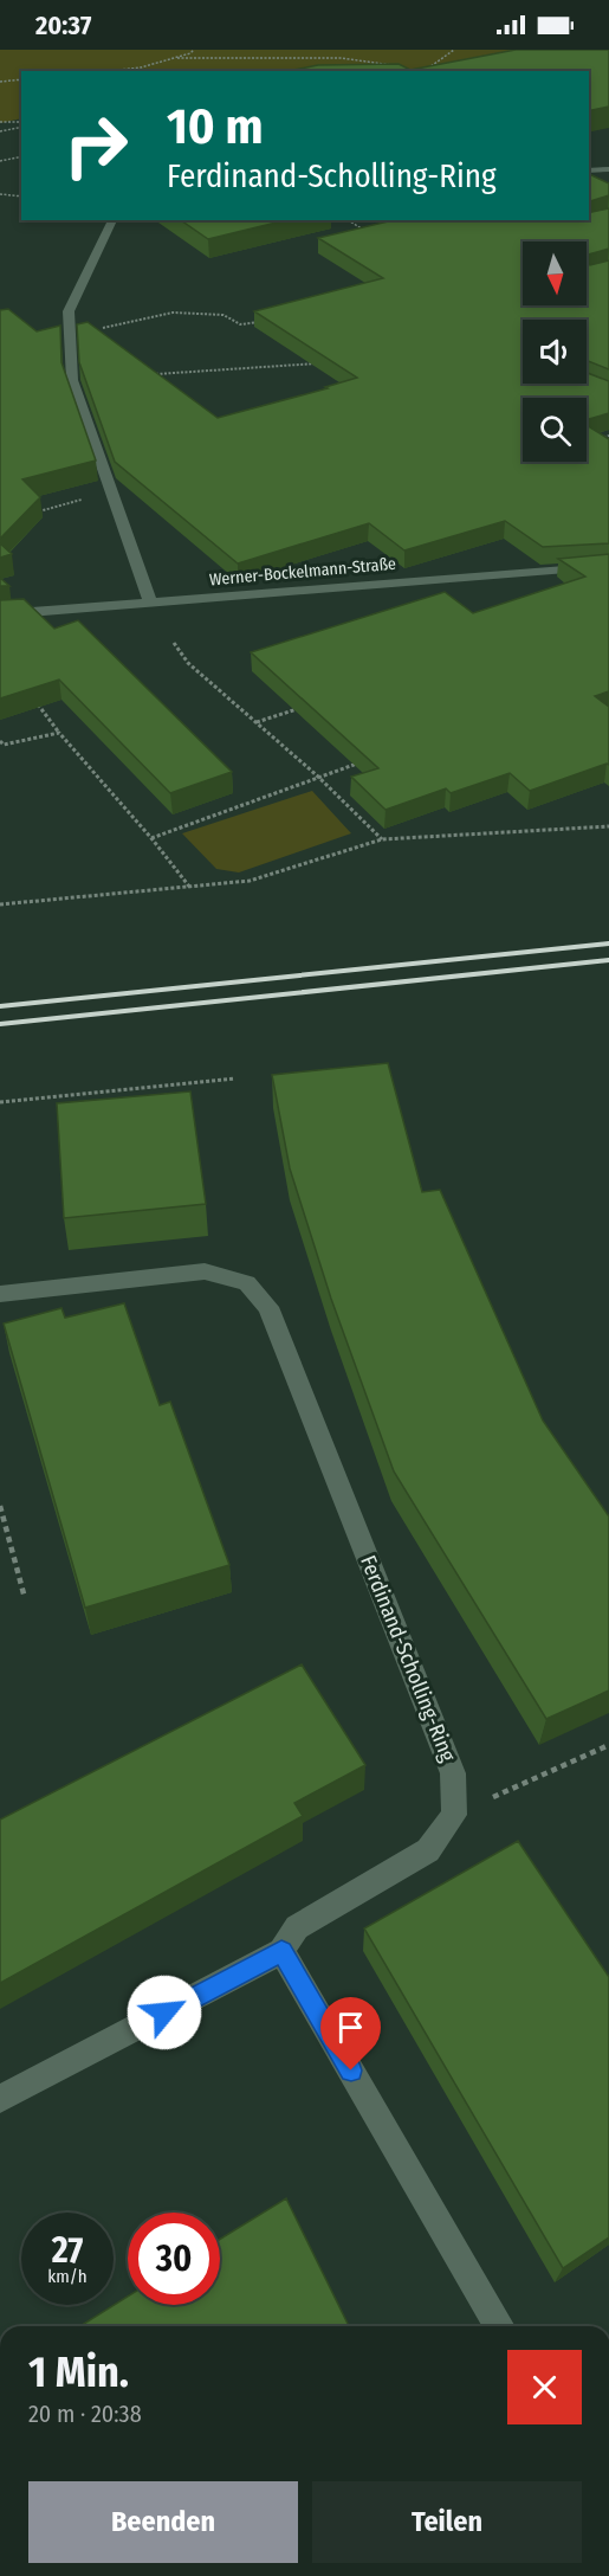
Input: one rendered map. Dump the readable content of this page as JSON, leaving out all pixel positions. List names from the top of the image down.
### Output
{
  "streets": {
    "street": ["Werner-Bockelmann-Straße", "Ferdinand-Scholling-Ring"]
  },
  "north": "bottom",
  "page": {
    "status": "20:37",
    "turn": ["10 m", "Ferdinand-Scholling-Ring"],
    "speed": "27 km/h",
    "limit": "30",
    "heading": ["1 Min.", "20 m · 20:38"],
    "buttons": ["Beenden", "Teilen"]
  }
}
